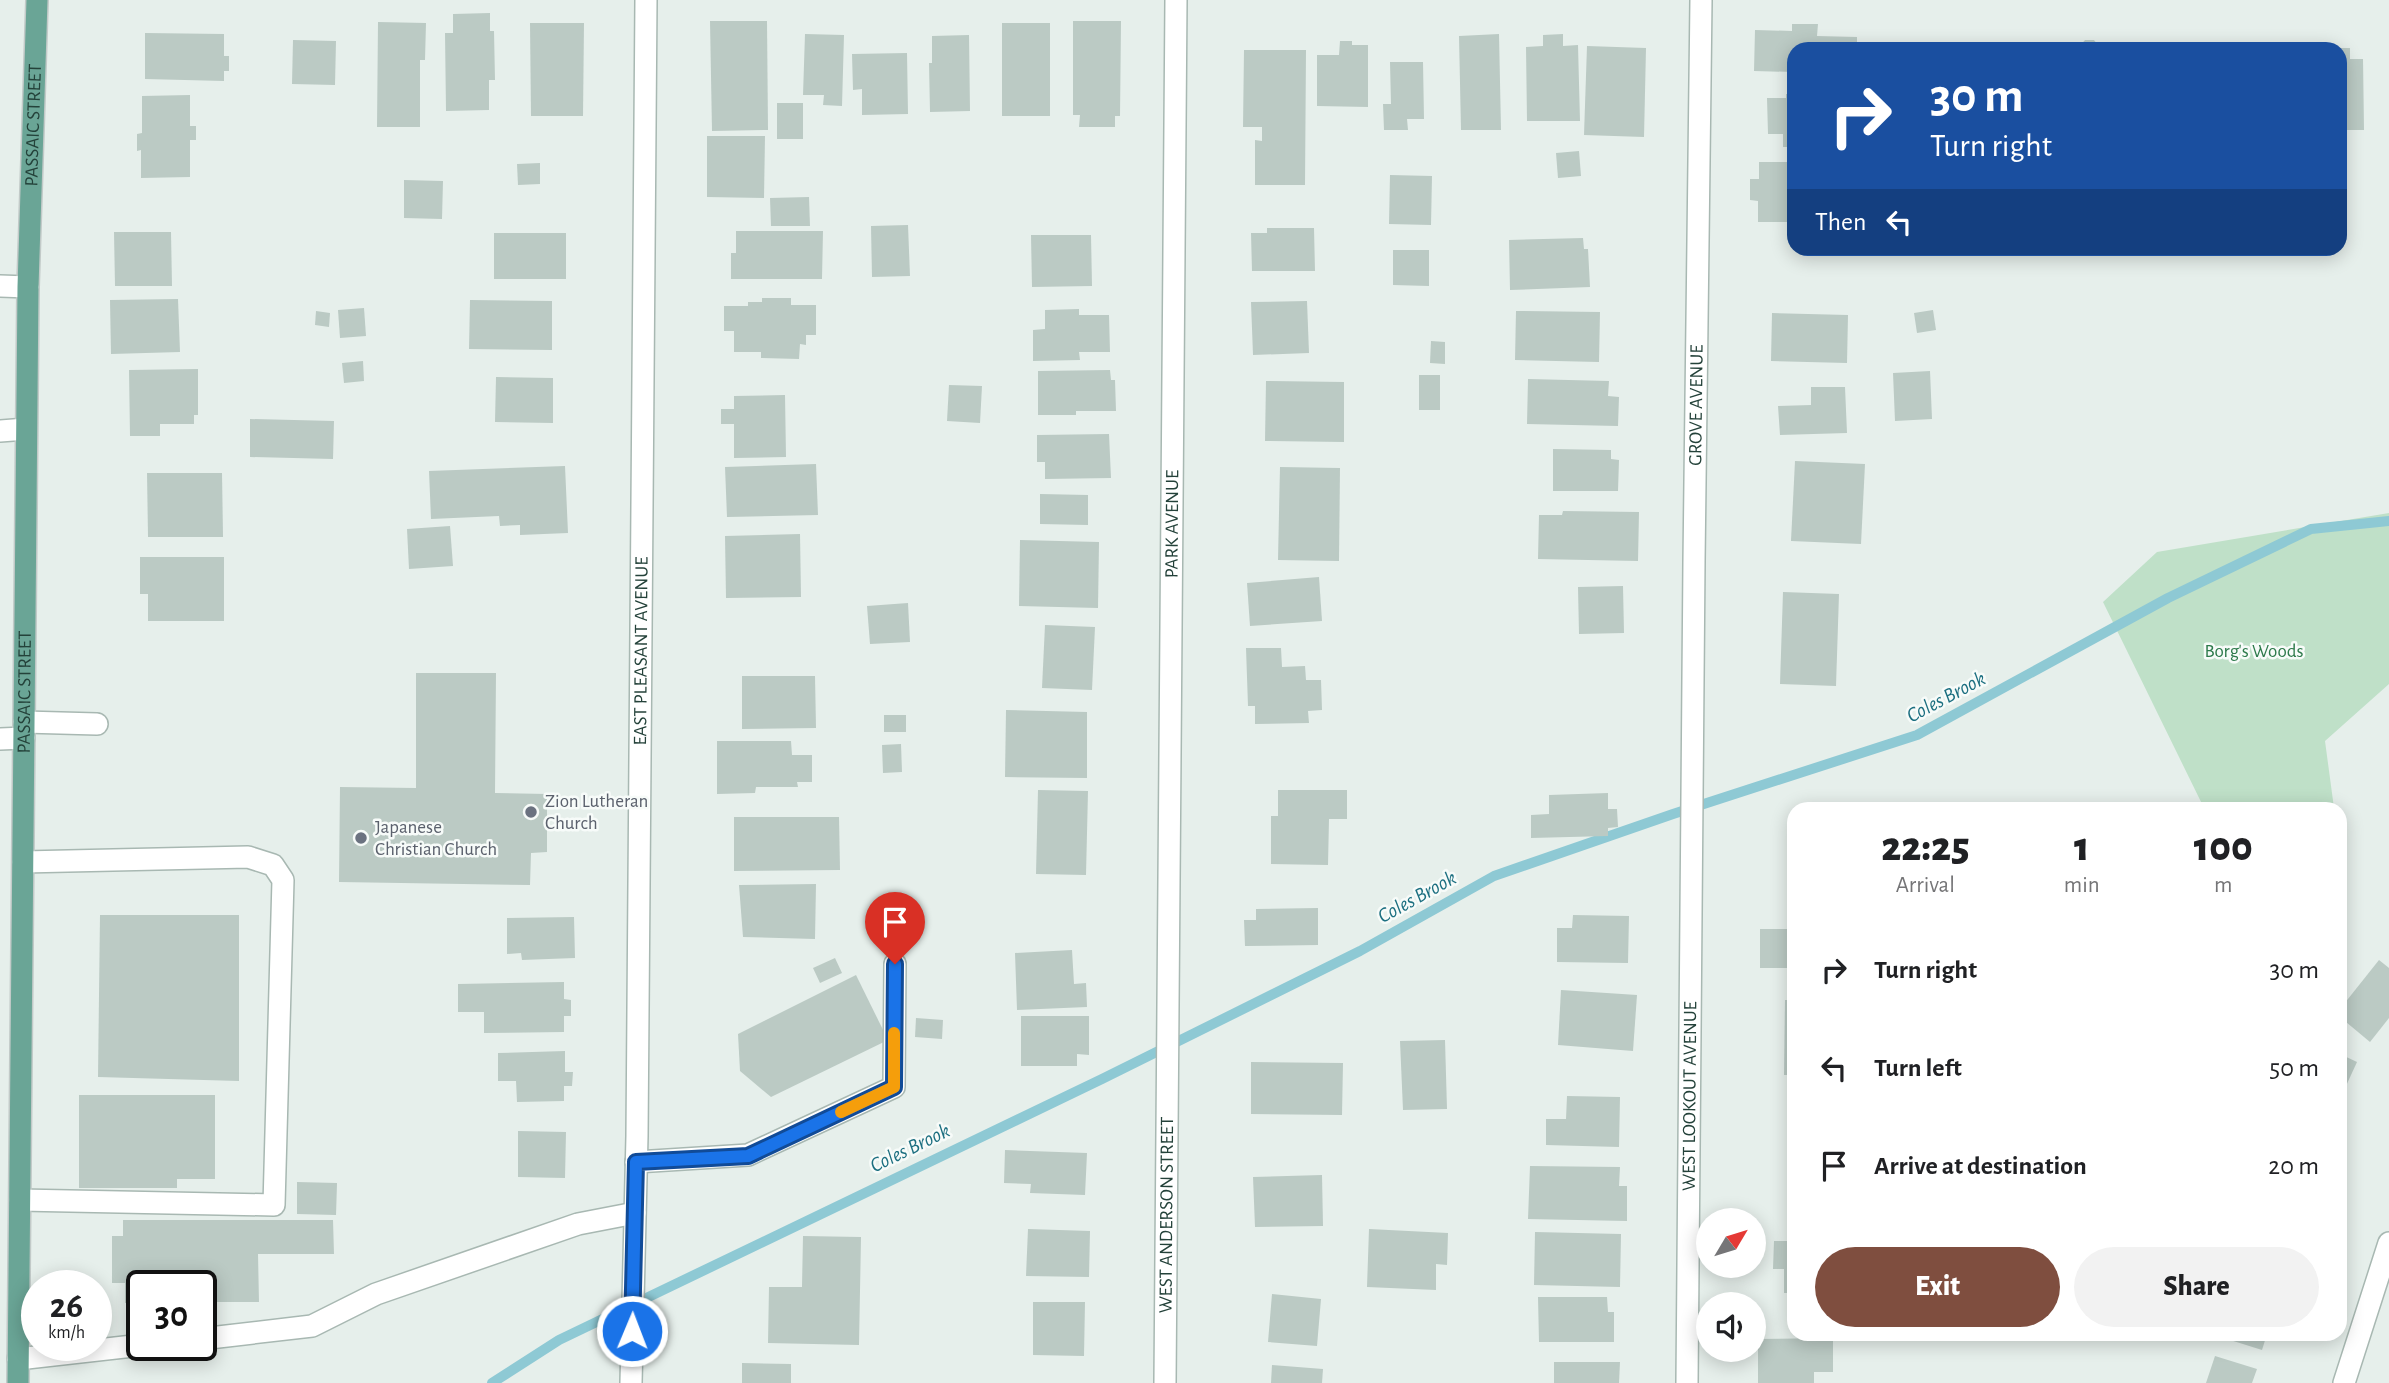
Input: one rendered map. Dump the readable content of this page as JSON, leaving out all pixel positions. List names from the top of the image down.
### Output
{
  "streets": {
    "main road": ["PASSAIC STREET"],
    "street": [
      "GROVE AVENUE",
      "PARK AVENUE",
      "EAST PLEASANT AVENUE",
      "WEST LOOKOUT AVENUE",
      "WEST ANDERSON STREET"
    ]
  },
  "crossings": [
    ["GROVE AVENUE", "WEST LOOKOUT AVENUE"],
    ["PARK AVENUE", "WEST ANDERSON STREET"]
  ],
  "water": ["Coles Brook"],
  "parks": ["Borg's Woods"],
  "places": ["Zion Lutheran Church", "Japanese Christian Church"],
  "north": "top right",
  "page": {
    "turn": ["30 m", "Turn right"],
    "then": "Then",
    "eta": [
      "22:25",
      "Arrival",
      "1",
      "min",
      "100",
      "m"
    ],
    "list": [
      {
        "name": "Turn right",
        "value": "30 m"
      },
      {
        "name": "Turn left",
        "value": "50 m"
      },
      {
        "name": "Arrive at destination",
        "value": "20 m"
      }
    ],
    "buttons": ["Exit", "Share"],
    "speed": "26 km/h",
    "limit": "30"
  }
}
